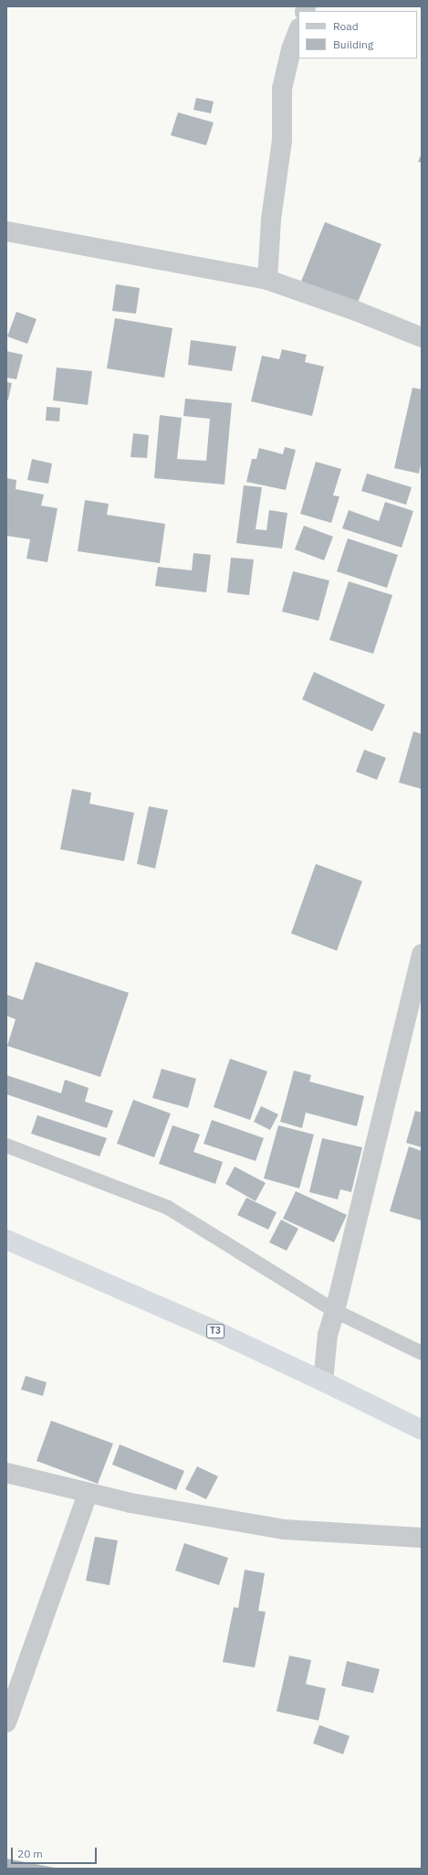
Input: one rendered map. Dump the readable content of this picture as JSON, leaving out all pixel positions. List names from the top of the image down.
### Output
{
  "streets": {
    "highway": ["T3"]
  },
  "legend": ["Road", "Building"],
  "scale_bar": "20 m"
}
